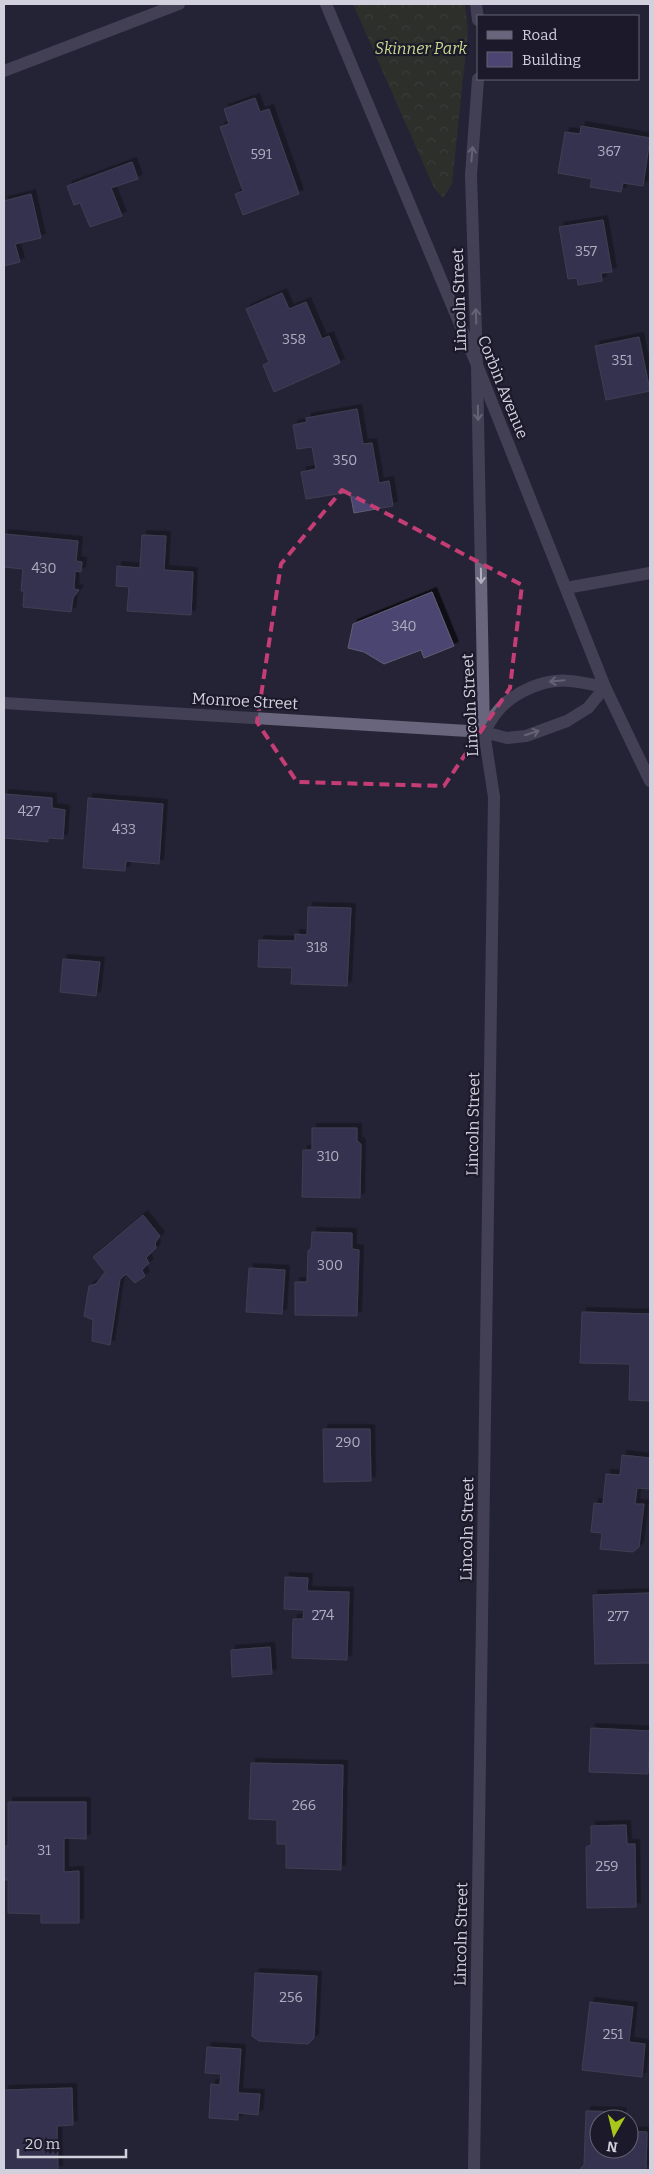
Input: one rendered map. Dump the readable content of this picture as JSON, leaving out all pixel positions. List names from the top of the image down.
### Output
{
  "streets": {
    "street": ["Lincoln Street", "Corbin Avenue", "Monroe Street"]
  },
  "crossings": [
    ["Lincoln Street", "Corbin Avenue"],
    ["Lincoln Street", "Monroe Street"],
    ["Corbin Avenue", "Monroe Street"]
  ],
  "parks": ["Skinner Park"],
  "house_numbers": [
    "367",
    "591",
    "357",
    "358",
    "351",
    "350",
    "430",
    "340",
    "427",
    "433",
    "318",
    "310",
    "300",
    "290",
    "274",
    "277",
    "266",
    "31",
    "259",
    "256",
    "251"
  ],
  "legend": ["Road", "Building"],
  "scale_bar": "20 m",
  "north": "bottom"
}
